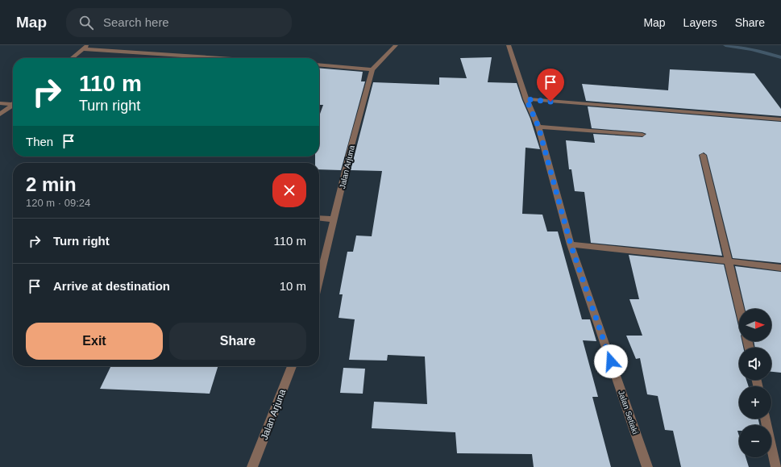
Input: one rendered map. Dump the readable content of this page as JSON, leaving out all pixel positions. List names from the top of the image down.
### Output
{
  "streets": {
    "street": ["Jalan Arjuna", "Jalan Setiaki"]
  },
  "north": "right",
  "page": {
    "header": "Map",
    "search": "Search here",
    "nav": ["Map", "Layers", "Share"],
    "turn": ["110 m", "Turn right"],
    "then": "Then",
    "heading": ["2 min", "120 m · 09:24"],
    "list": [
      {
        "name": "Turn right",
        "value": "110 m"
      },
      {
        "name": "Arrive at destination",
        "value": "10 m"
      }
    ],
    "map_buttons": ["+", "−"],
    "buttons": ["Exit", "Share"]
  }
}
